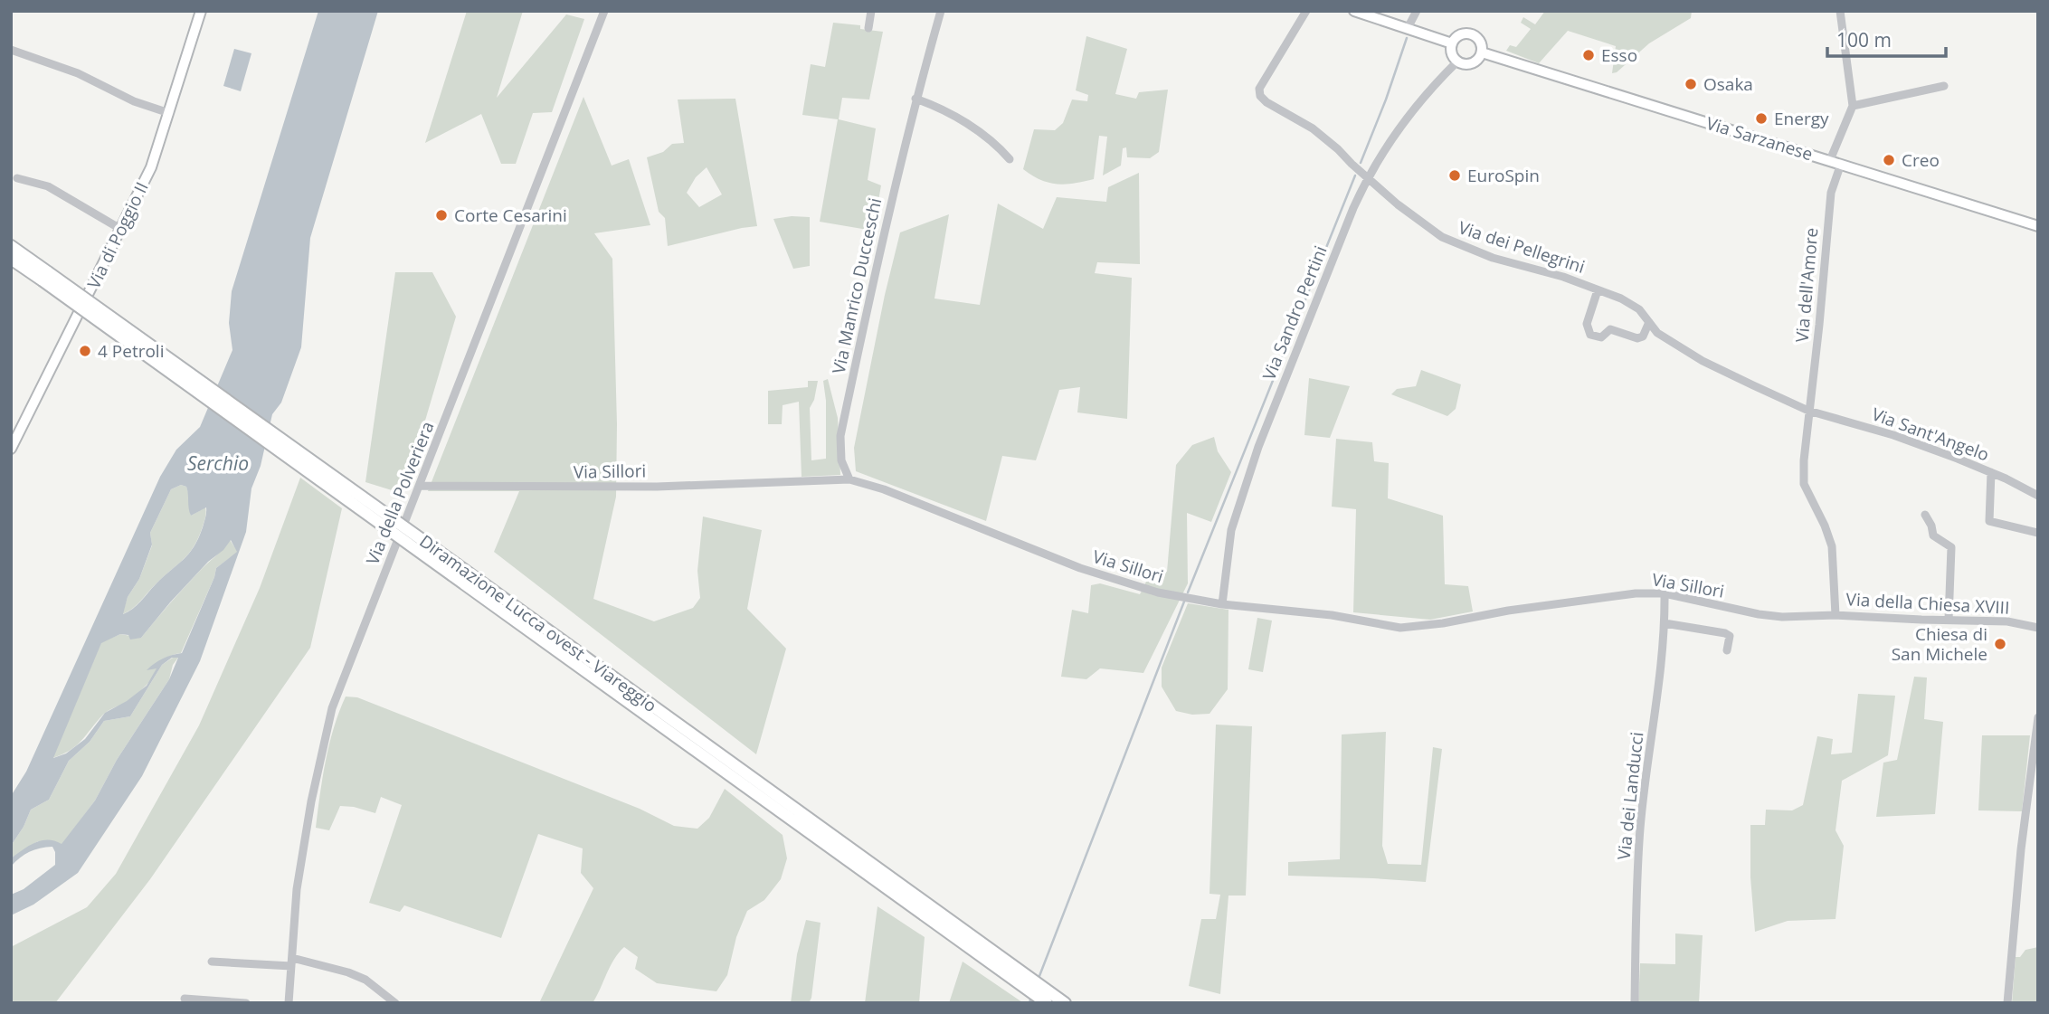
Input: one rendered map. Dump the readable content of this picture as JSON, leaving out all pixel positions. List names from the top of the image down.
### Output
{
  "streets": {
    "highway": ["Diramazione Lucca ovest - Viareggio"],
    "main road": ["Via Sarzanese", "Via di Poggio II"],
    "street": [
      "Via dei Pellegrini",
      "Via dell'Amore",
      "Via Manrico Ducceschi",
      "Via Sandro Pertini",
      "Via Sant'Angelo",
      "Via Sillori",
      "Via della Polveriera",
      "Via della Chiesa XVIII",
      "Via dei Landucci"
    ]
  },
  "crossings": [
    ["Via Sarzanese", "Via dell'Amore"],
    ["Via Sarzanese", "Via Sandro Pertini"],
    ["Via dei Pellegrini", "Via dell'Amore"],
    ["Via dei Pellegrini", "Via Sandro Pertini"],
    ["Via dei Pellegrini", "Via Sant'Angelo"],
    ["Via dei Pellegrini", "Via della Chiesa XVIII"],
    ["Via dell'Amore", "Via Sant'Angelo"],
    ["Via dell'Amore", "Via della Chiesa XVIII"],
    ["Via Manrico Ducceschi", "Via Sillori"],
    ["Via Sandro Pertini", "Via Sillori"],
    ["Via Sant'Angelo", "Via della Chiesa XVIII"],
    ["Via Sillori", "Via della Polveriera"],
    ["Via Sillori", "Via della Chiesa XVIII"],
    ["Via Sillori", "Via dei Landucci"]
  ],
  "water": ["Serchio"],
  "places": [
    "Esso",
    "Osaka",
    "Energy",
    "Creo",
    "EuroSpin",
    "Corte Cesarini",
    "4 Petroli",
    "Chiesa di San Michele"
  ],
  "scale_bar": "100 m"
}
